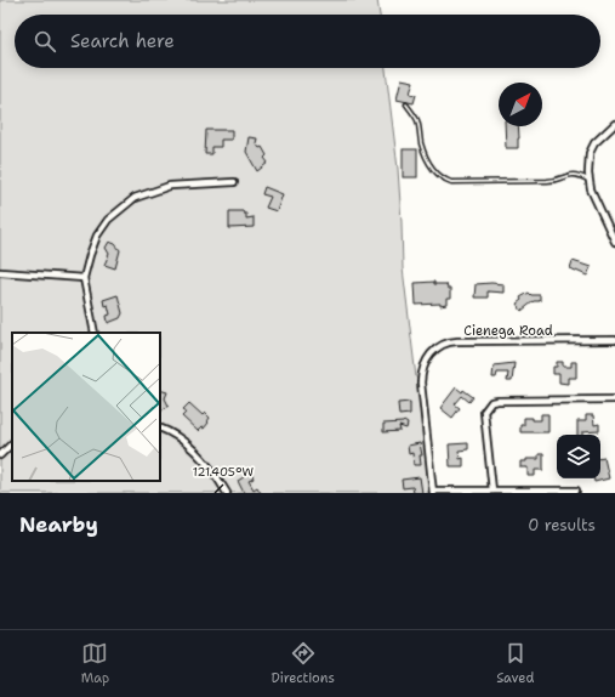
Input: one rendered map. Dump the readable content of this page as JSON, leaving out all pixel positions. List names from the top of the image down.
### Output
{
  "streets": {
    "street": ["Cienega Road"]
  },
  "north": "top right",
  "page": {
    "search": "Search here",
    "heading": ["Nearby", "0 results"],
    "nav": ["Map", "Directions", "Saved"]
  },
  "coordinates": ["121.405°W"]
}
